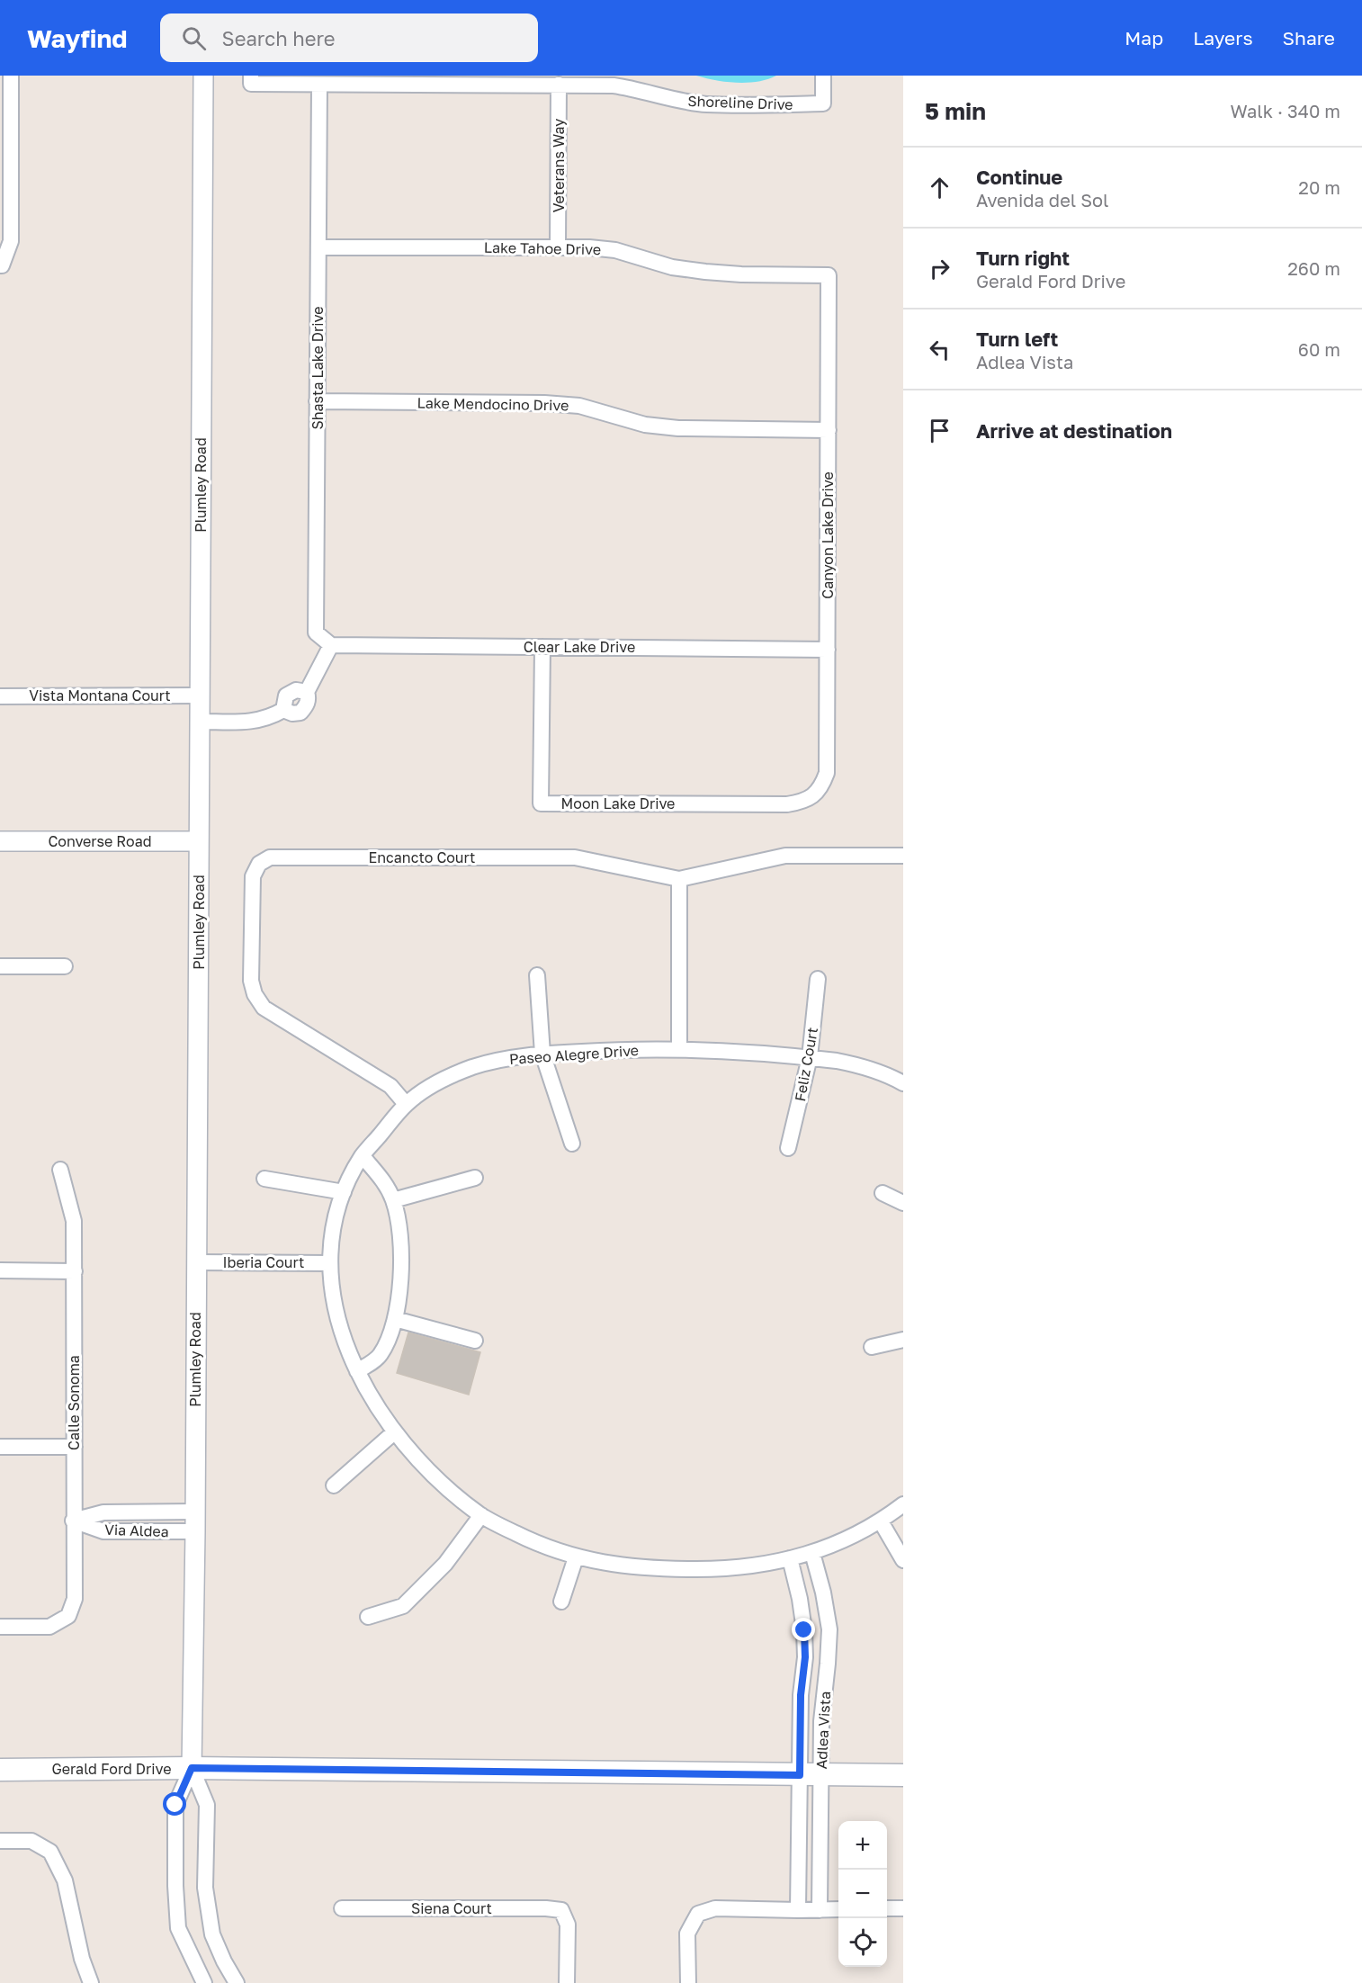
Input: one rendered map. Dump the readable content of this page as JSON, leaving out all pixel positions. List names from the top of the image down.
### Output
{
  "streets": {
    "main road": ["Gerald Ford Drive"],
    "street": [
      "Shoreline Drive",
      "Veterans Way",
      "Lake Tahoe Drive",
      "Shasta Lake Drive",
      "Lake Mendocino Drive",
      "Plumley Road",
      "Canyon Lake Drive",
      "Clear Lake Drive",
      "Vista Montana Court",
      "Moon Lake Drive",
      "Converse Road",
      "Encancto Court",
      "Paseo Alegre Drive",
      "Feliz Court",
      "Iberia Court",
      "Calle Sonoma",
      "Via Aldea",
      "Adlea Vista",
      "Siena Court"
    ]
  },
  "crossings": [
    ["Shoreline Drive", "Veterans Way"],
    ["Shoreline Drive", "Shasta Lake Drive"],
    ["Veterans Way", "Lake Tahoe Drive"],
    ["Lake Tahoe Drive", "Shasta Lake Drive"],
    ["Lake Tahoe Drive", "Canyon Lake Drive"],
    ["Shasta Lake Drive", "Lake Mendocino Drive"],
    ["Shasta Lake Drive", "Clear Lake Drive"],
    ["Lake Mendocino Drive", "Canyon Lake Drive"],
    ["Plumley Road", "Vista Montana Court"],
    ["Plumley Road", "Converse Road"],
    ["Plumley Road", "Iberia Court"],
    ["Plumley Road", "Via Aldea"],
    ["Plumley Road", "Gerald Ford Drive"],
    ["Canyon Lake Drive", "Clear Lake Drive"],
    ["Canyon Lake Drive", "Moon Lake Drive"],
    ["Clear Lake Drive", "Moon Lake Drive"],
    ["Encancto Court", "Paseo Alegre Drive"],
    ["Paseo Alegre Drive", "Feliz Court"],
    ["Paseo Alegre Drive", "Iberia Court"],
    ["Paseo Alegre Drive", "Adlea Vista"],
    ["Calle Sonoma", "Via Aldea"],
    ["Adlea Vista", "Gerald Ford Drive"]
  ],
  "page": {
    "header": "Wayfind",
    "search": "Search here",
    "nav": ["Map", "Layers", "Share"],
    "heading": ["5 min", "Walk · 340 m"],
    "list": [
      ["Continue", "Avenida del Sol", "20 m"],
      ["Turn right", "Gerald Ford Drive", "260 m"],
      ["Turn left", "Adlea Vista", "60 m"],
      "Arrive at destination"
    ],
    "map_buttons": ["+", "−"]
  }
}
